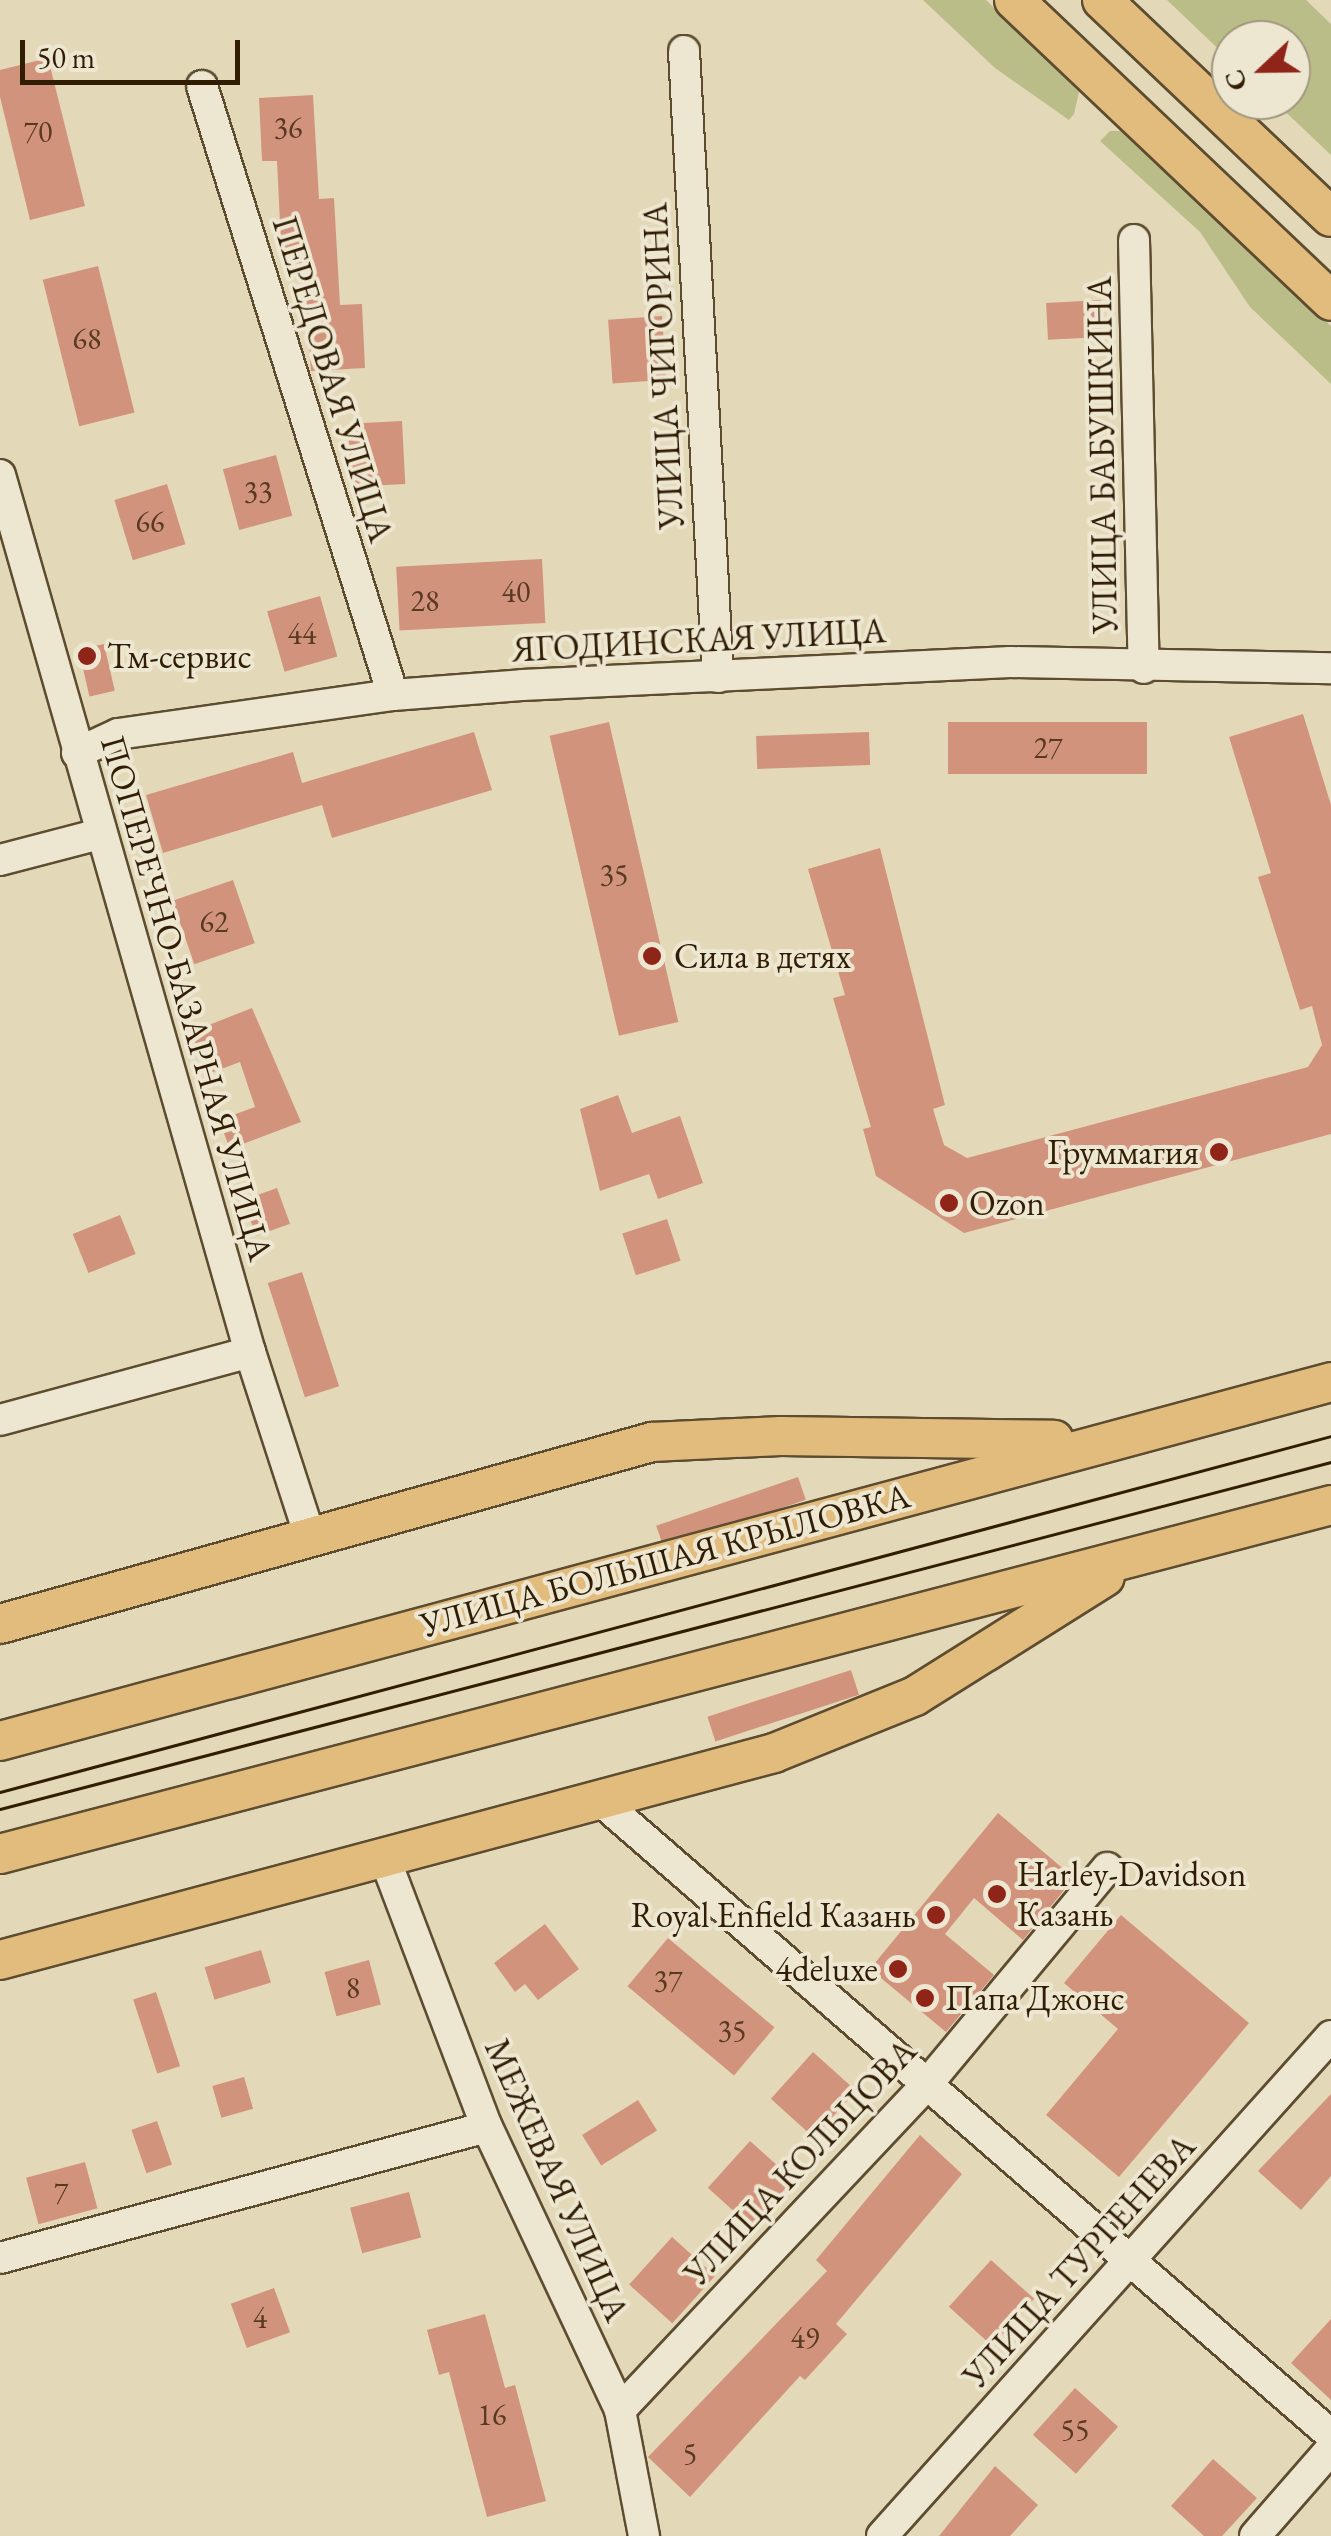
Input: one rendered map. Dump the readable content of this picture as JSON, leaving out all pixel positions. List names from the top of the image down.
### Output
{
  "streets": {
    "main road": ["УЛИЦА БОЛЬШАЯ КРЫЛОВКА"],
    "street": [
      "УЛИЦА ЧИГОРИНА",
      "ПЕРЕДОВАЯ УЛИЦА",
      "УЛИЦА БАБУШКИНА",
      "ЯГОДИНСКАЯ УЛИЦА",
      "ПОПЕРЕЧНО-БАЗАРНАЯ УЛИЦА",
      "УЛИЦА КОЛЬЦОВА",
      "МЕЖЕВАЯ УЛИЦА",
      "УЛИЦА ТУРГЕНЕВА"
    ]
  },
  "crossings": [
    ["УЛИЦА ЧИГОРИНА", "ЯГОДИНСКАЯ УЛИЦА"],
    ["ПЕРЕДОВАЯ УЛИЦА", "ЯГОДИНСКАЯ УЛИЦА"],
    ["УЛИЦА БАБУШКИНА", "ЯГОДИНСКАЯ УЛИЦА"],
    ["ЯГОДИНСКАЯ УЛИЦА", "ПОПЕРЕЧНО-БАЗАРНАЯ УЛИЦА"],
    ["УЛИЦА КОЛЬЦОВА", "МЕЖЕВАЯ УЛИЦА"]
  ],
  "places": [
    "Тм-сервис",
    "Сила в детях",
    "Груммагия",
    "Ozon",
    "Harley-Davidson Казань",
    "Royal Enfield Казань",
    "4deluxe",
    "Папа Джонс"
  ],
  "house_numbers": [
    "36",
    "70",
    "68",
    "33",
    "66",
    "40",
    "28",
    "44",
    "27",
    "35",
    "62",
    "37",
    "8",
    "35",
    "7",
    "4",
    "49",
    "16",
    "55",
    "5"
  ],
  "scale_bar": "50 m",
  "north": "left"
}
